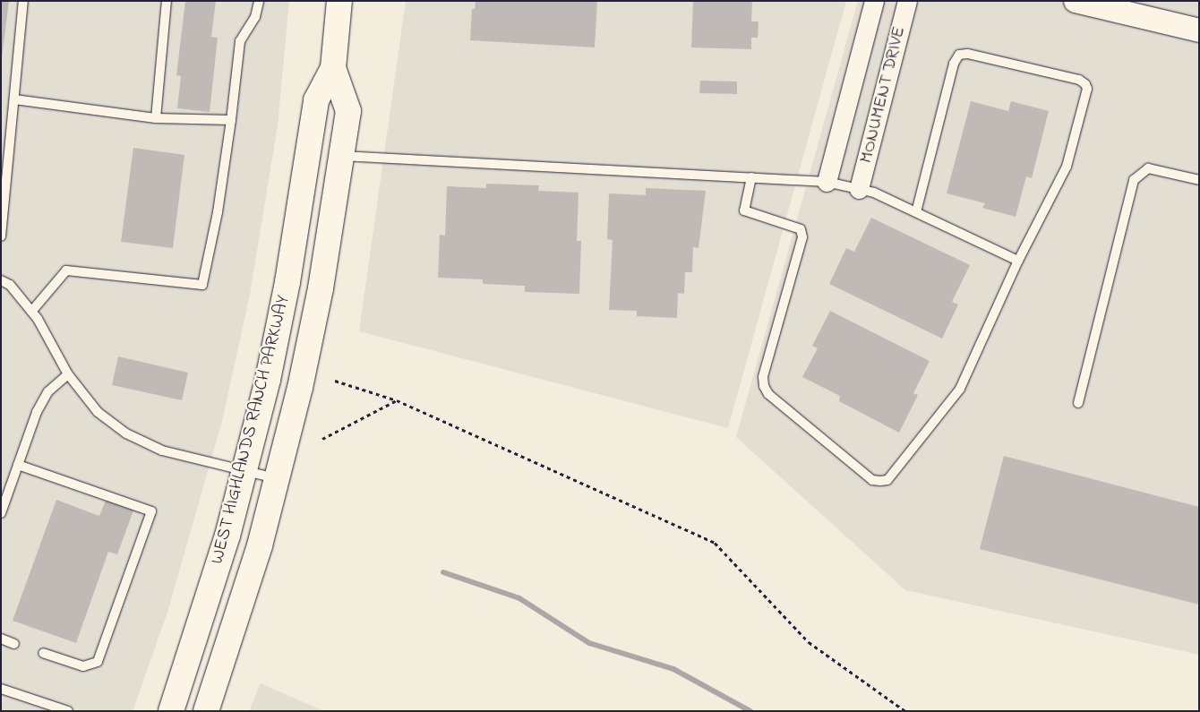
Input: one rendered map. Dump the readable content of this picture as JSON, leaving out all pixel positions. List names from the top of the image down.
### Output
{
  "streets": {
    "main road": ["WEST HIGHLANDS RANCH PARKWAY"],
    "street": ["MONUMENT DRIVE"]
  }
}
